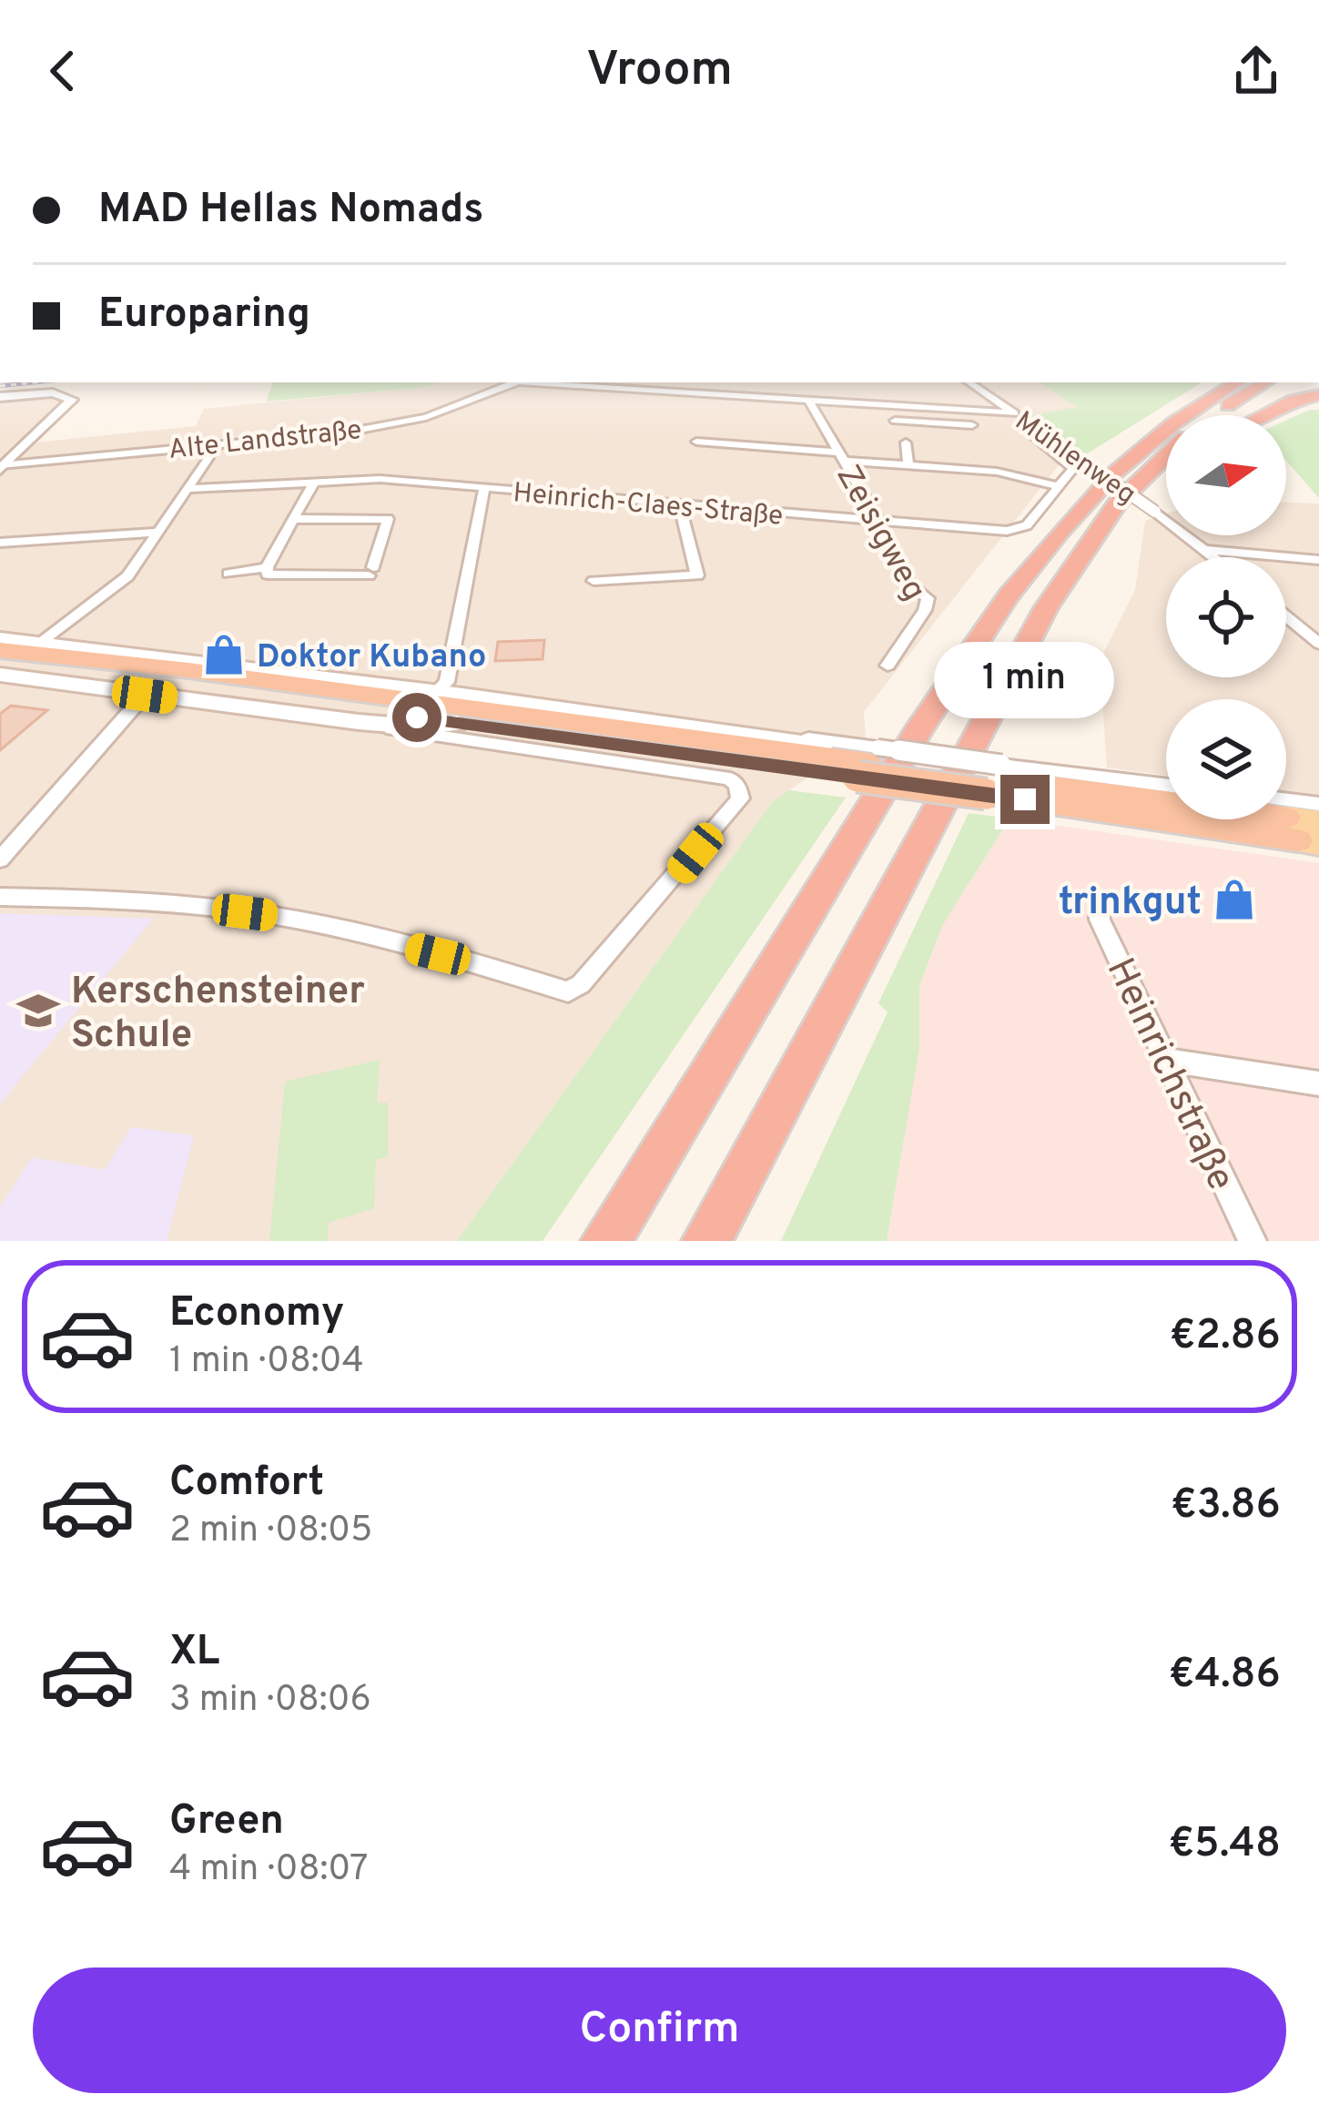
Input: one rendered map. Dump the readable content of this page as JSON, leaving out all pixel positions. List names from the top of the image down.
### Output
{
  "streets": {
    "street": [
      "Alte Landstraße",
      "Mühlenweg",
      "Heinrich-Claes-Straße",
      "Zeisigweg",
      "Heinrichstraße"
    ]
  },
  "crossings": [
    ["Mühlenweg", "Heinrich-Claes-Straße"],
    ["Heinrich-Claes-Straße", "Zeisigweg"]
  ],
  "places": {
    "shop": ["Doktor Kubano", "trinkgut"],
    "school or university": ["Kerschensteiner Schule"]
  },
  "north": "right",
  "page": {
    "header": "Vroom",
    "banner": ["MAD Hellas Nomads", "Europaring"],
    "bubble": "1 min",
    "list": [
      {
        "name": "Economy",
        "note": "1 min · 08:04",
        "value": "€2.86"
      },
      {
        "name": "Comfort",
        "note": "2 min · 08:05",
        "value": "€3.86"
      },
      {
        "name": "XL",
        "note": "3 min · 08:06",
        "value": "€4.86"
      },
      {
        "name": "Green",
        "note": "4 min · 08:07",
        "value": "€5.48"
      }
    ],
    "buttons": "Confirm"
  }
}
